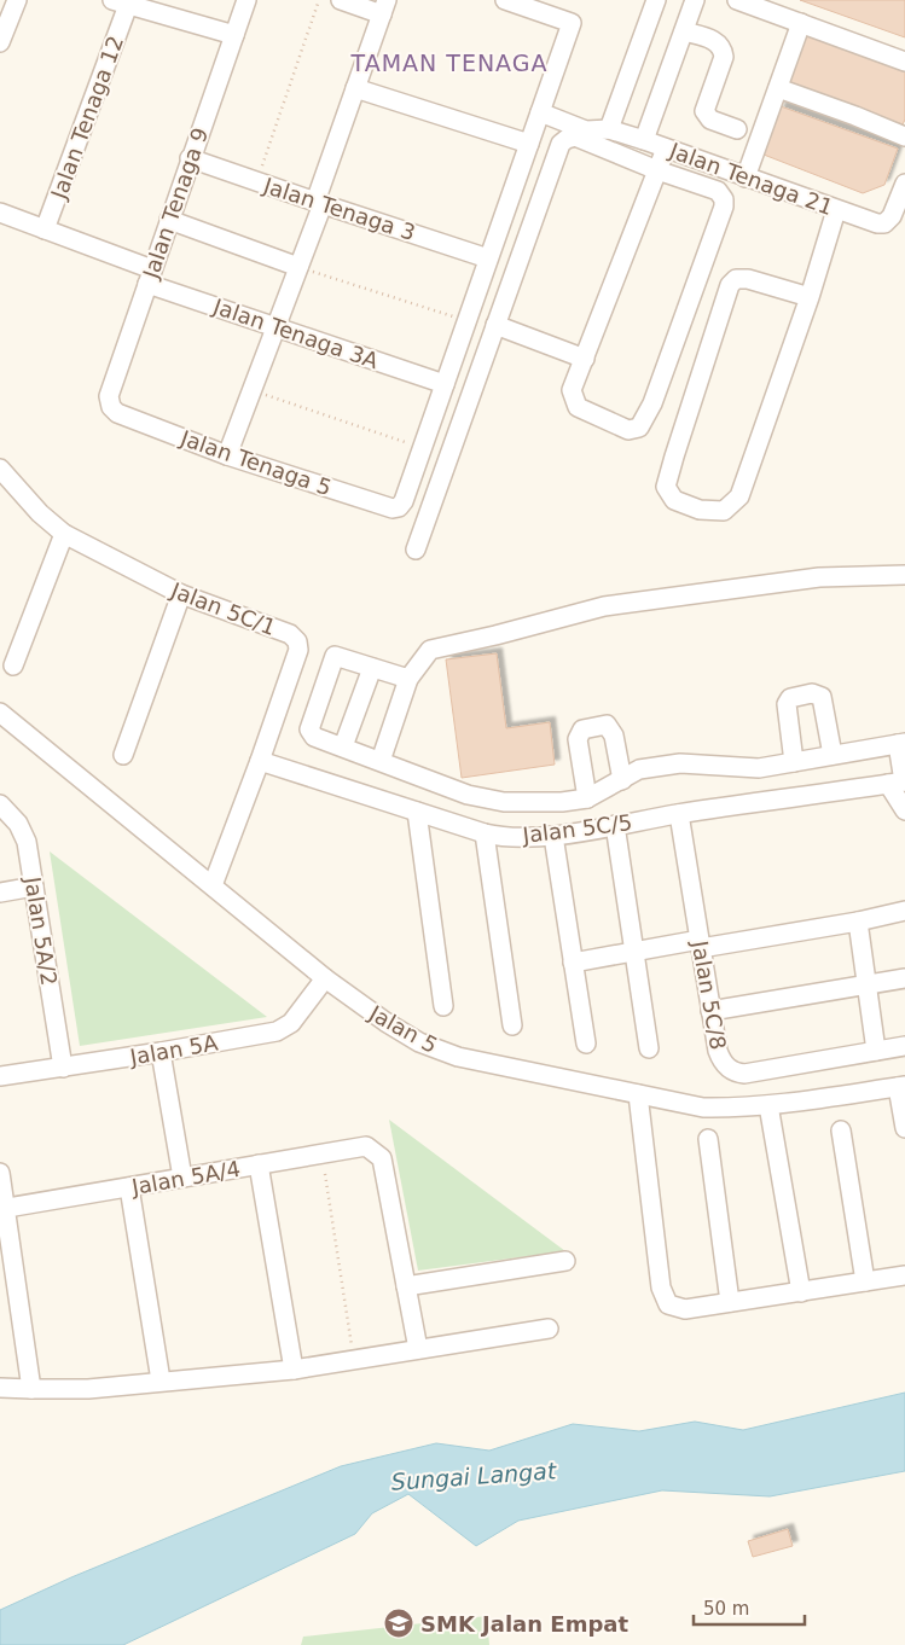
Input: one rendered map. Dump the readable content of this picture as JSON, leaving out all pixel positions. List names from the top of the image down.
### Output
{
  "streets": {
    "street": [
      "Jalan Tenaga 12",
      "Jalan Tenaga 21",
      "Jalan Tenaga 9",
      "Jalan Tenaga 3",
      "Jalan Tenaga 3A",
      "Jalan Tenaga 5",
      "Jalan 5C/1",
      "Jalan 5C/5",
      "Jalan 5A/2",
      "Jalan 5C/8",
      "Jalan 5",
      "Jalan 5A",
      "Jalan 5A/4"
    ]
  },
  "crossings": [
    ["Jalan Tenaga 12", "Jalan Tenaga 3A"],
    ["Jalan Tenaga 9", "Jalan Tenaga 3"],
    ["Jalan Tenaga 9", "Jalan Tenaga 3A"],
    ["Jalan Tenaga 9", "Jalan Tenaga 5"],
    ["Jalan 5C/1", "Jalan 5C/5"],
    ["Jalan 5C/1", "Jalan 5"],
    ["Jalan 5C/5", "Jalan 5C/8"],
    ["Jalan 5A/2", "Jalan 5A"],
    ["Jalan 5", "Jalan 5A"]
  ],
  "districts": ["TAMAN TENAGA"],
  "water": ["Sungai Langat"],
  "places": {
    "school or university": ["SMK Jalan Empat"]
  },
  "scale_bar": "50 m"
}
